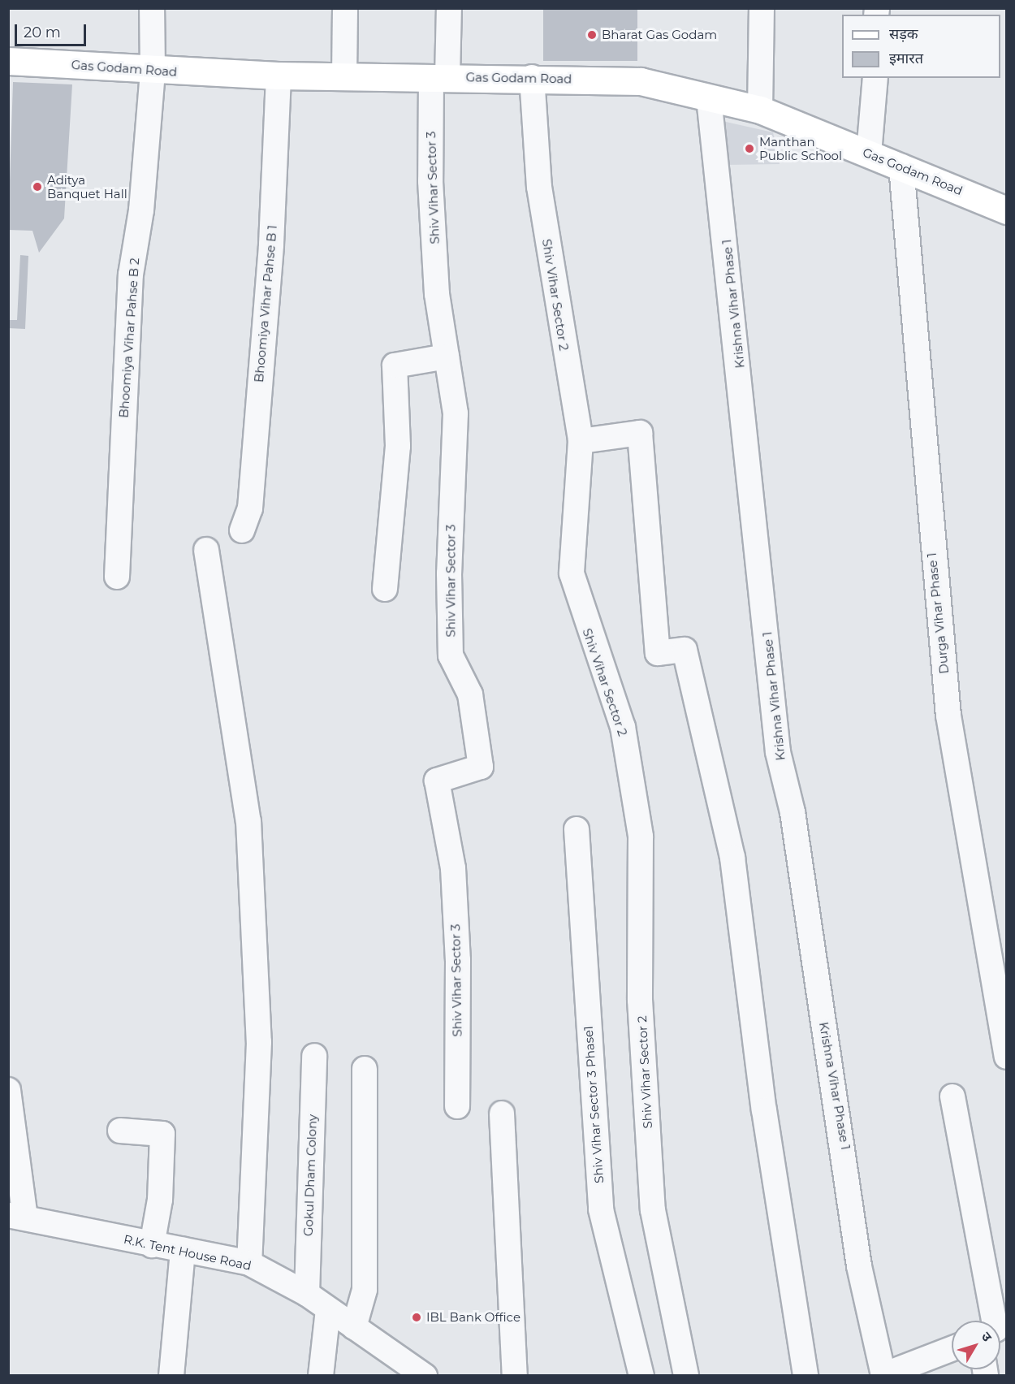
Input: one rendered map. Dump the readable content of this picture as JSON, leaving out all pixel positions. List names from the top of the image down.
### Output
{
  "streets": {
    "main road": ["Gas Godam Road"],
    "street": [
      "Shiv Vihar Sector 3",
      "Shiv Vihar Sector 2",
      "Bhoomiya Vihar Pahse B 1",
      "Krishna Vihar Phase 1",
      "Bhoomiya Vihar Pahse B 2",
      "Durga Vihar Phase 1",
      "Shiv Vihar Sector 3 Phase1",
      "Gokul Dham Colony",
      "R.K. Tent House Road"
    ]
  },
  "crossings": [
    ["Gas Godam Road", "Shiv Vihar Sector 3"],
    ["Gas Godam Road", "Shiv Vihar Sector 2"],
    ["Gas Godam Road", "Bhoomiya Vihar Pahse B 1"],
    ["Gas Godam Road", "Krishna Vihar Phase 1"],
    ["Gas Godam Road", "Bhoomiya Vihar Pahse B 2"],
    ["Gas Godam Road", "Durga Vihar Phase 1"],
    ["Gokul Dham Colony", "R.K. Tent House Road"]
  ],
  "places": [
    "Bharat Gas Godam",
    "Manthan Public School",
    "Aditya Banquet Hall",
    "IBL Bank Office"
  ],
  "legend": ["सड़क", "इमारत"],
  "scale_bar": "20 m",
  "north": "top right"
}
